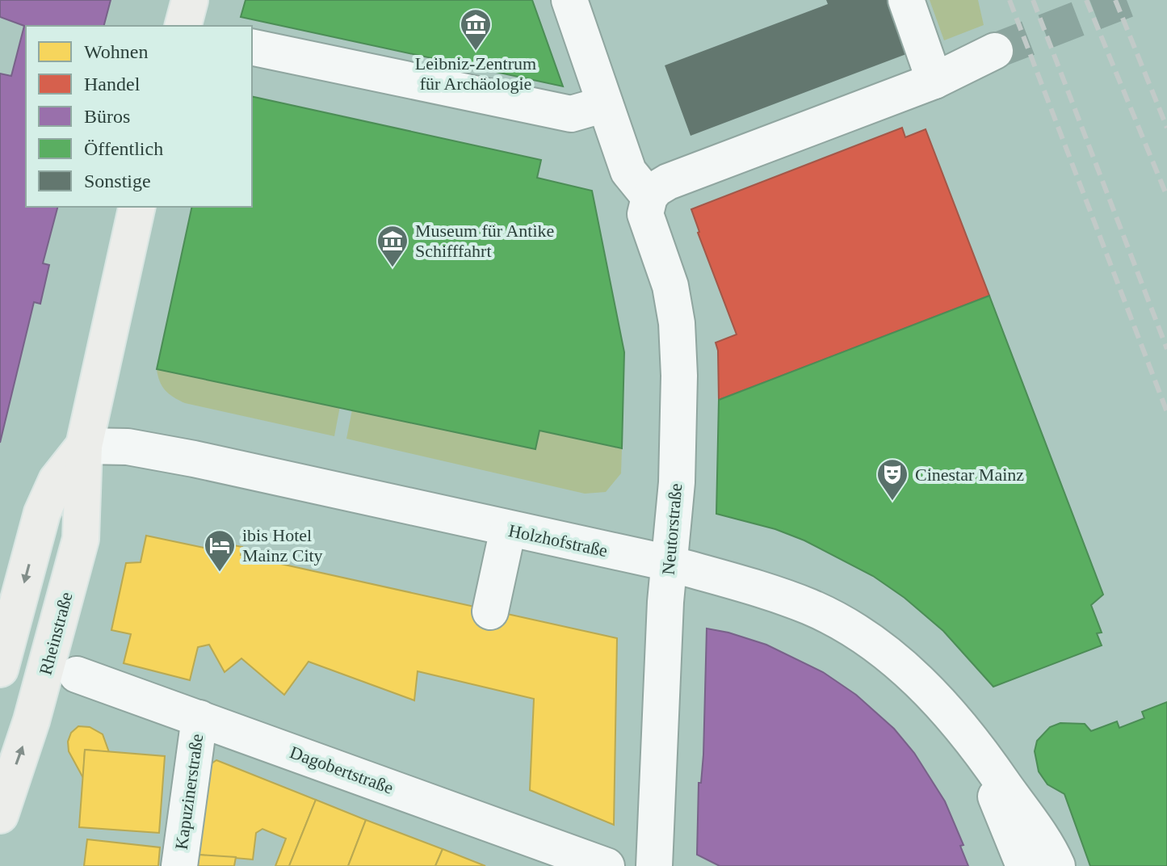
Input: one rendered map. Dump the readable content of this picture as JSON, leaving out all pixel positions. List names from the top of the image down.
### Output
{
  "streets": {
    "main road": ["Rheinstraße"],
    "street": [
      "Neutorstraße",
      "Holzhofstraße",
      "Dagobertstraße",
      "Kapuzinerstraße"
    ]
  },
  "crossings": [
    ["Neutorstraße", "Holzhofstraße"],
    ["Holzhofstraße", "Rheinstraße"],
    ["Rheinstraße", "Dagobertstraße"],
    ["Dagobertstraße", "Kapuzinerstraße"]
  ],
  "places": {
    "museum": ["Leibniz-Zentrum für Archäologie", "Museum für Antike Schifffahrt"],
    "theatre": ["Cinestar Mainz"],
    "hotel": ["ibis Hotel Mainz City"]
  },
  "legend": [
    "Wohnen",
    "Handel",
    "Büros",
    "Öffentlich",
    "Sonstige"
  ]
}
